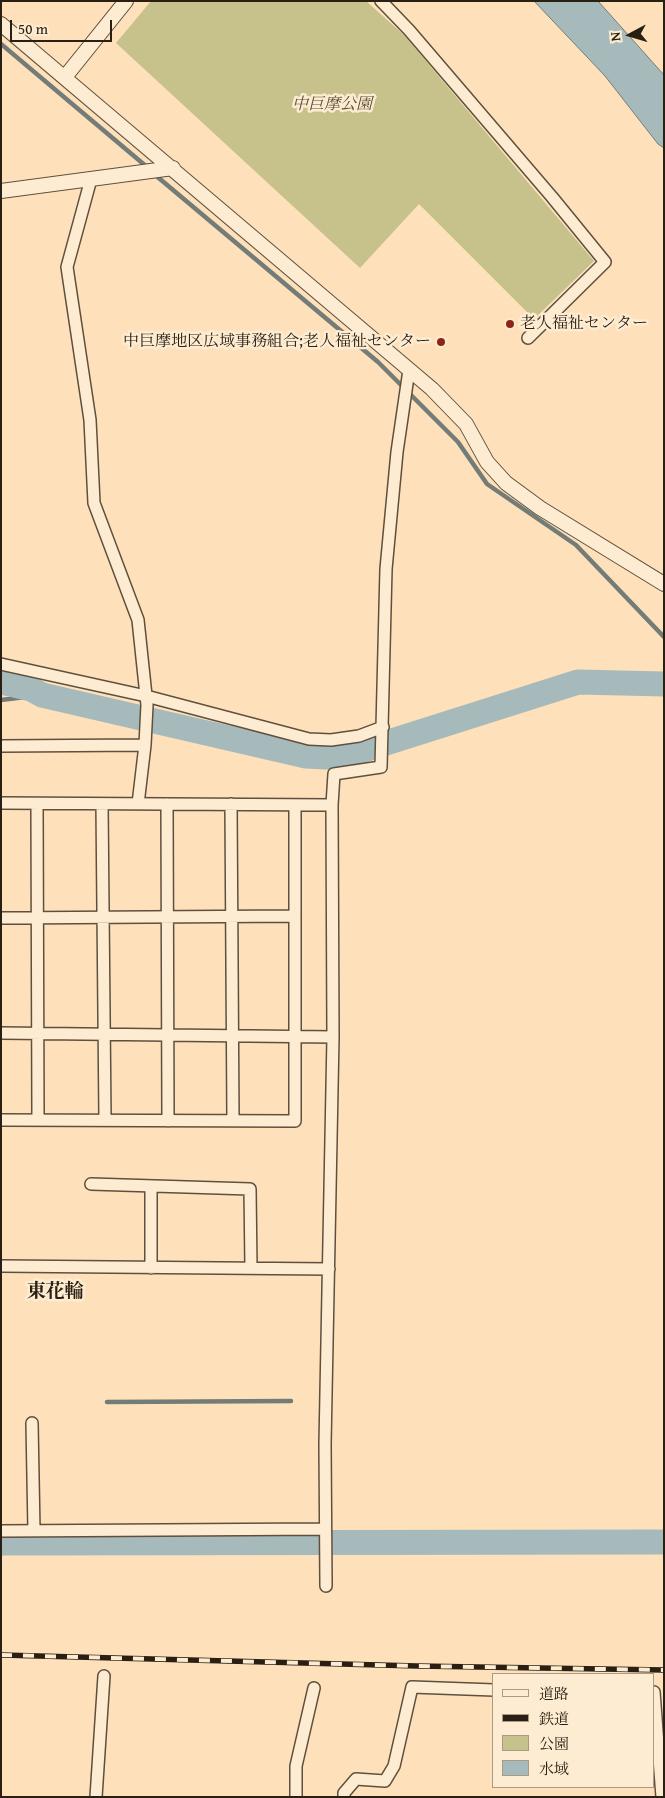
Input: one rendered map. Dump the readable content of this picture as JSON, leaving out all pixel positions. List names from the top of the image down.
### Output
{
  "districts": ["東花輪"],
  "parks": ["中巨摩公園"],
  "places": ["老人福祉センター", "中巨摩地区広域事務組合;老人福祉センター"],
  "legend": [
    "道路",
    "鉄道",
    "公園",
    "水域"
  ],
  "scale_bar": "50 m",
  "north": "left"
}
